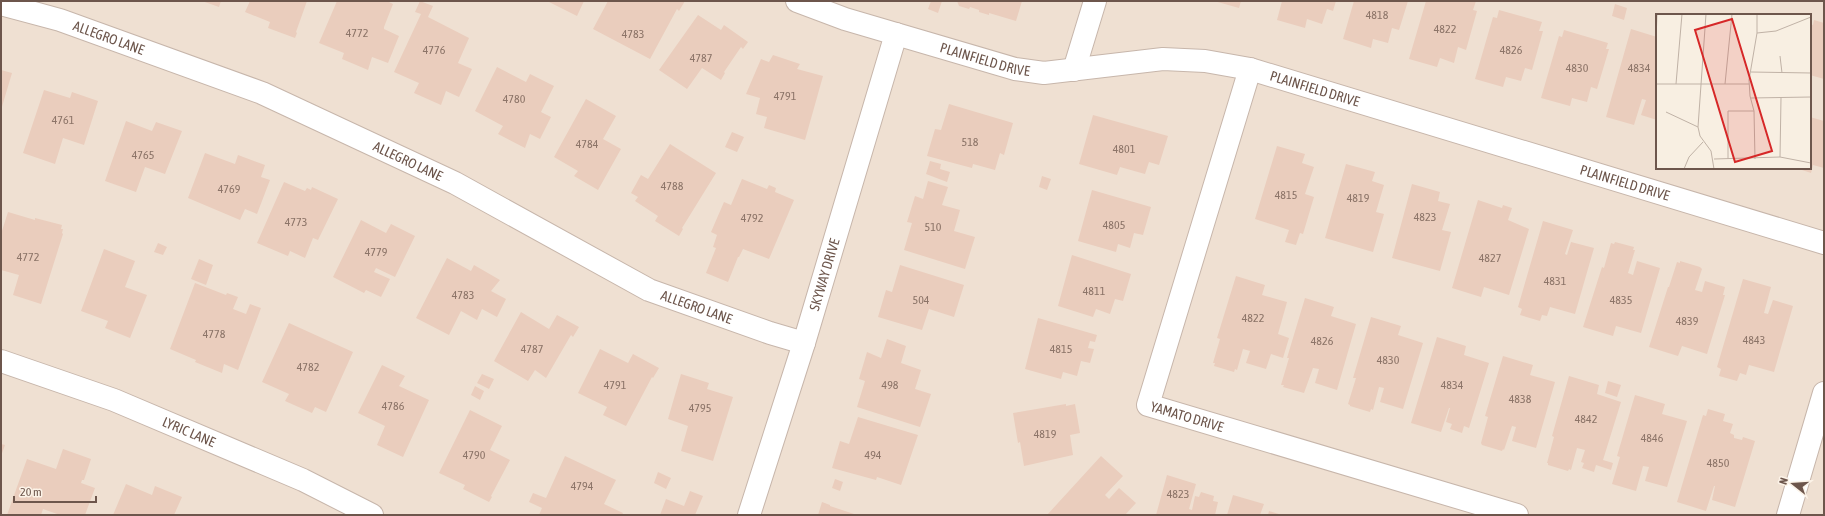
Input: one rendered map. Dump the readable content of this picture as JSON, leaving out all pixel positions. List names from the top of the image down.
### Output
{
  "streets": {
    "street": [
      "ALLEGRO LANE",
      "PLAINFIELD DRIVE",
      "SKYWAY DRIVE",
      "YAMATO DRIVE",
      "LYRIC LANE"
    ]
  },
  "crossings": [
    ["ALLEGRO LANE", "SKYWAY DRIVE"],
    ["PLAINFIELD DRIVE", "SKYWAY DRIVE"],
    ["PLAINFIELD DRIVE", "YAMATO DRIVE"]
  ],
  "house_numbers": [
    "4818",
    "4822",
    "4772",
    "4783",
    "4776",
    "4826",
    "4787",
    "4830",
    "4834",
    "4791",
    "4780",
    "4761",
    "518",
    "4784",
    "4801",
    "4765",
    "4788",
    "4769",
    "4815",
    "4819",
    "4823",
    "4792",
    "4773",
    "4805",
    "510",
    "4779",
    "4772",
    "4827",
    "4831",
    "4811",
    "4783",
    "504",
    "4835",
    "4822",
    "4839",
    "4778",
    "4843",
    "4826",
    "4787",
    "4815",
    "4830",
    "4782",
    "4791",
    "498",
    "4834",
    "4838",
    "4786",
    "4795",
    "4842",
    "4819",
    "4846",
    "4790",
    "494",
    "4850",
    "4794",
    "4823"
  ],
  "scale_bar": "20 m",
  "north": "left"
}
